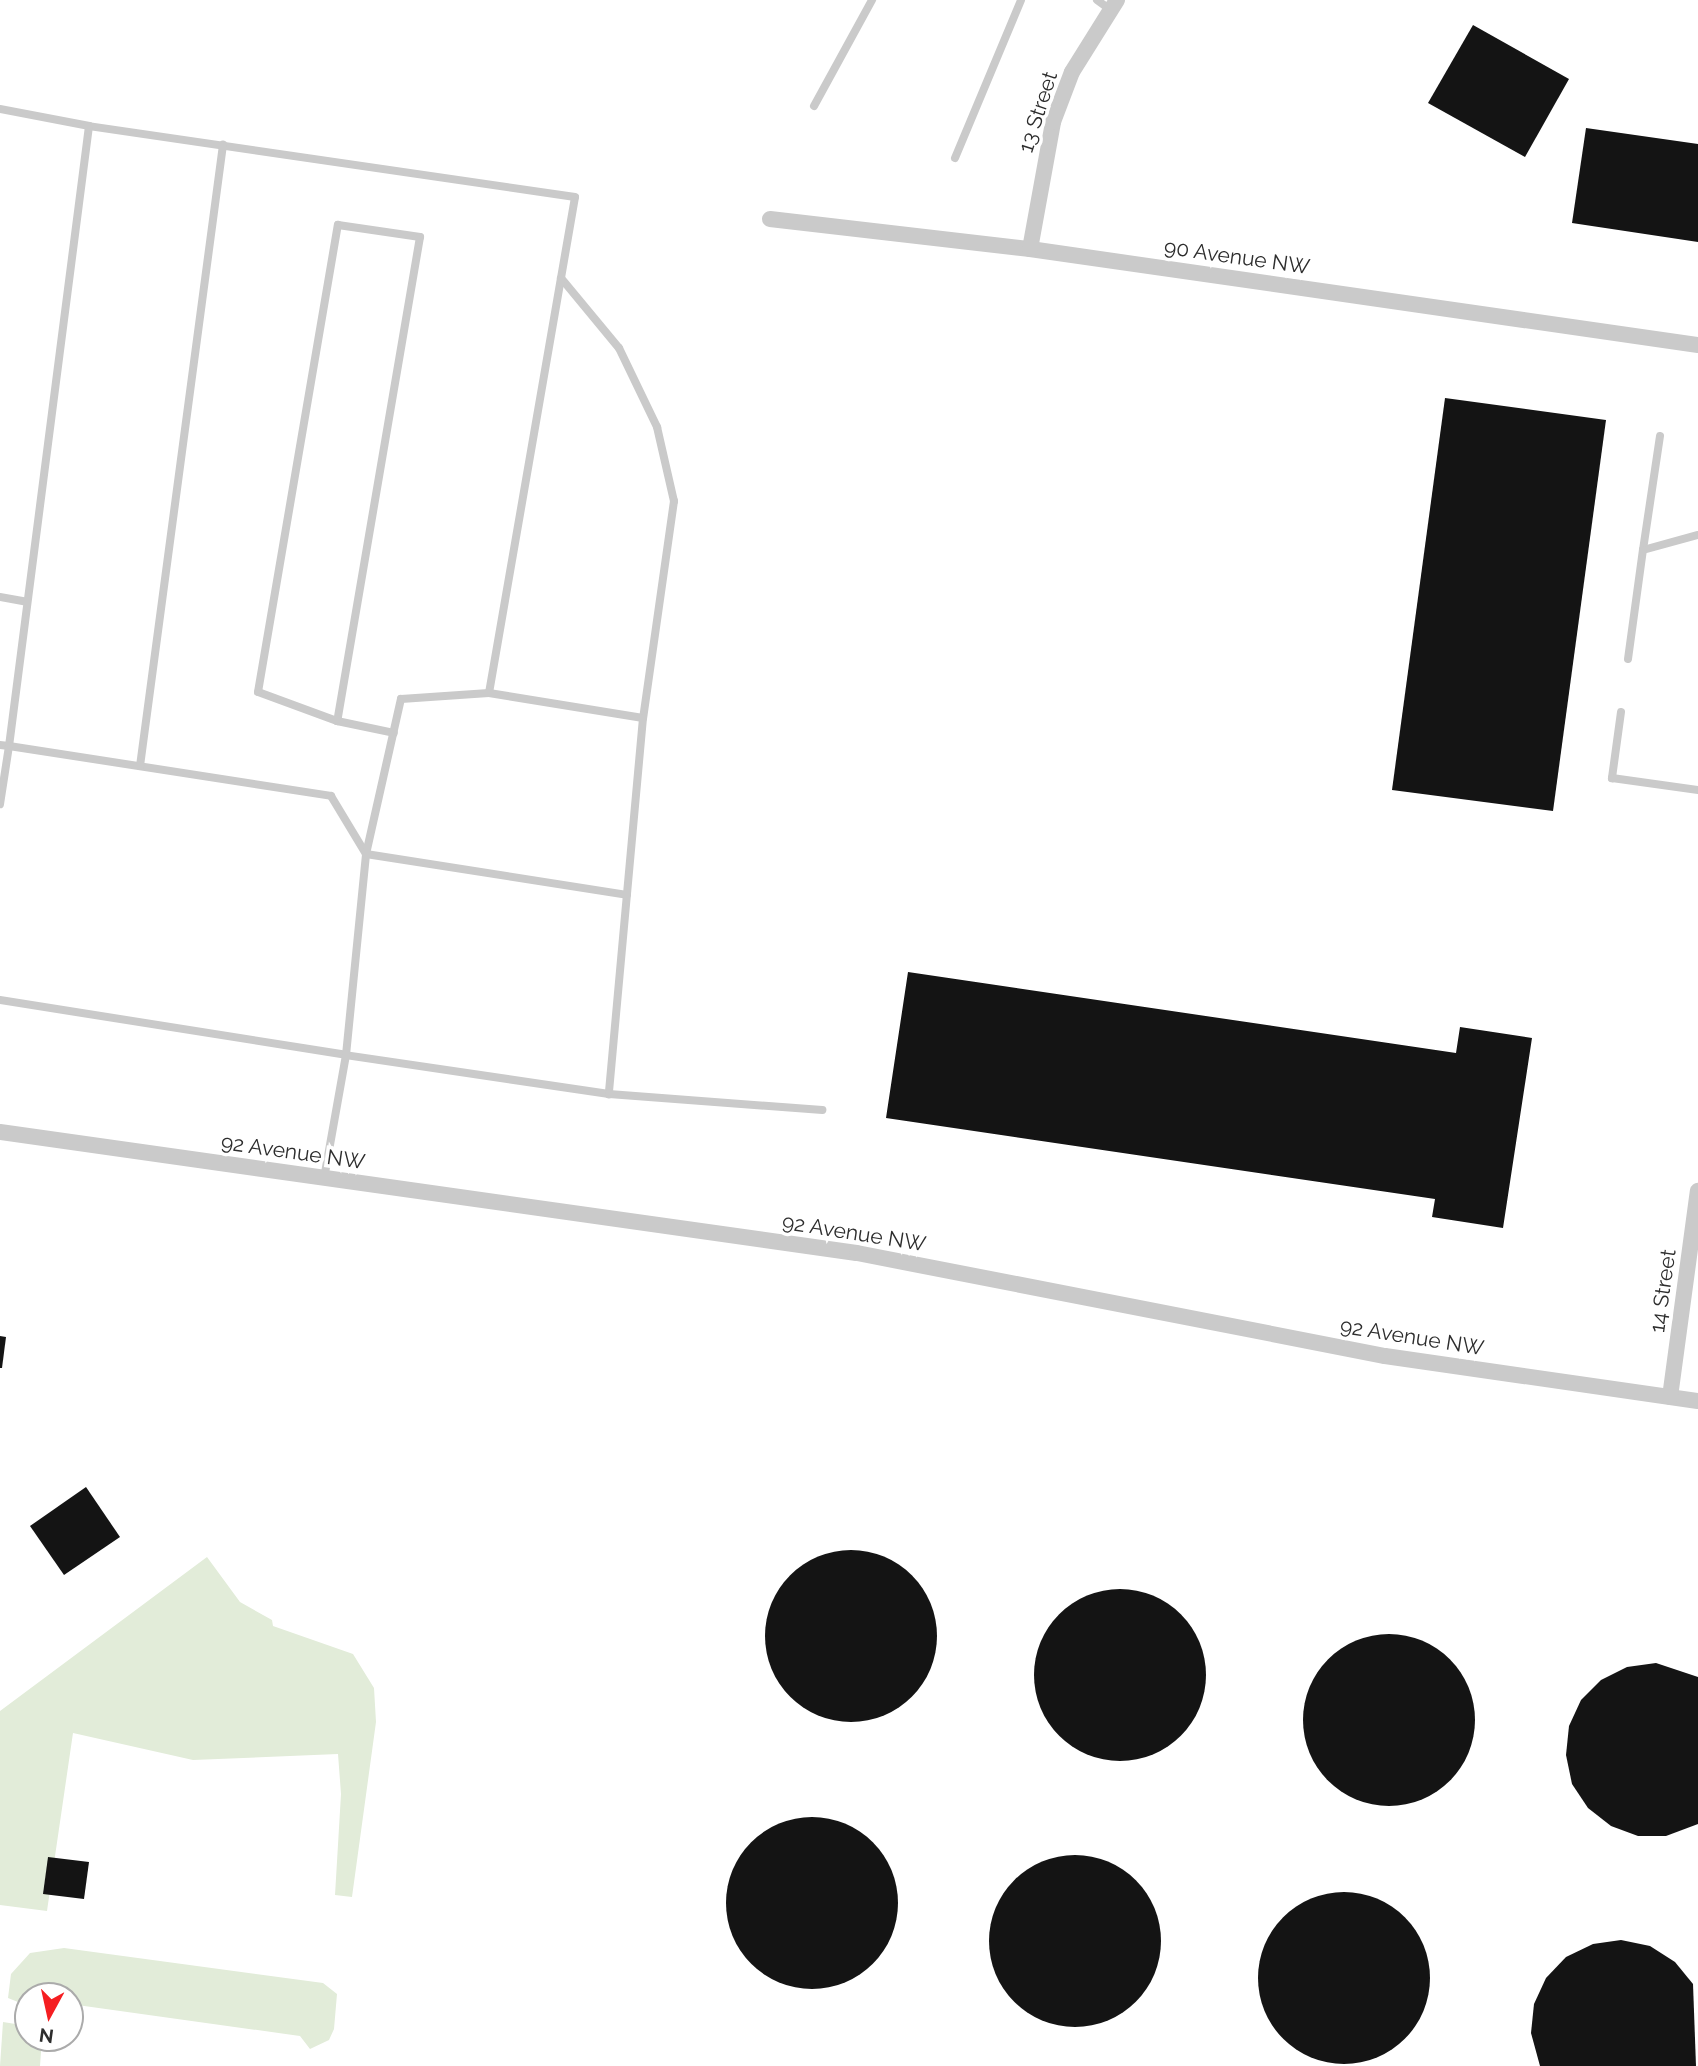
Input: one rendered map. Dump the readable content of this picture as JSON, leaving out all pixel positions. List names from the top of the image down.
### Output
{
  "streets": {
    "street": [
      "13 Street",
      "90 Avenue NW",
      "92 Avenue NW",
      "14 Street"
    ]
  },
  "crossings": [
    ["13 Street", "90 Avenue NW"],
    ["92 Avenue NW", "14 Street"]
  ],
  "north": "bottom"
}
